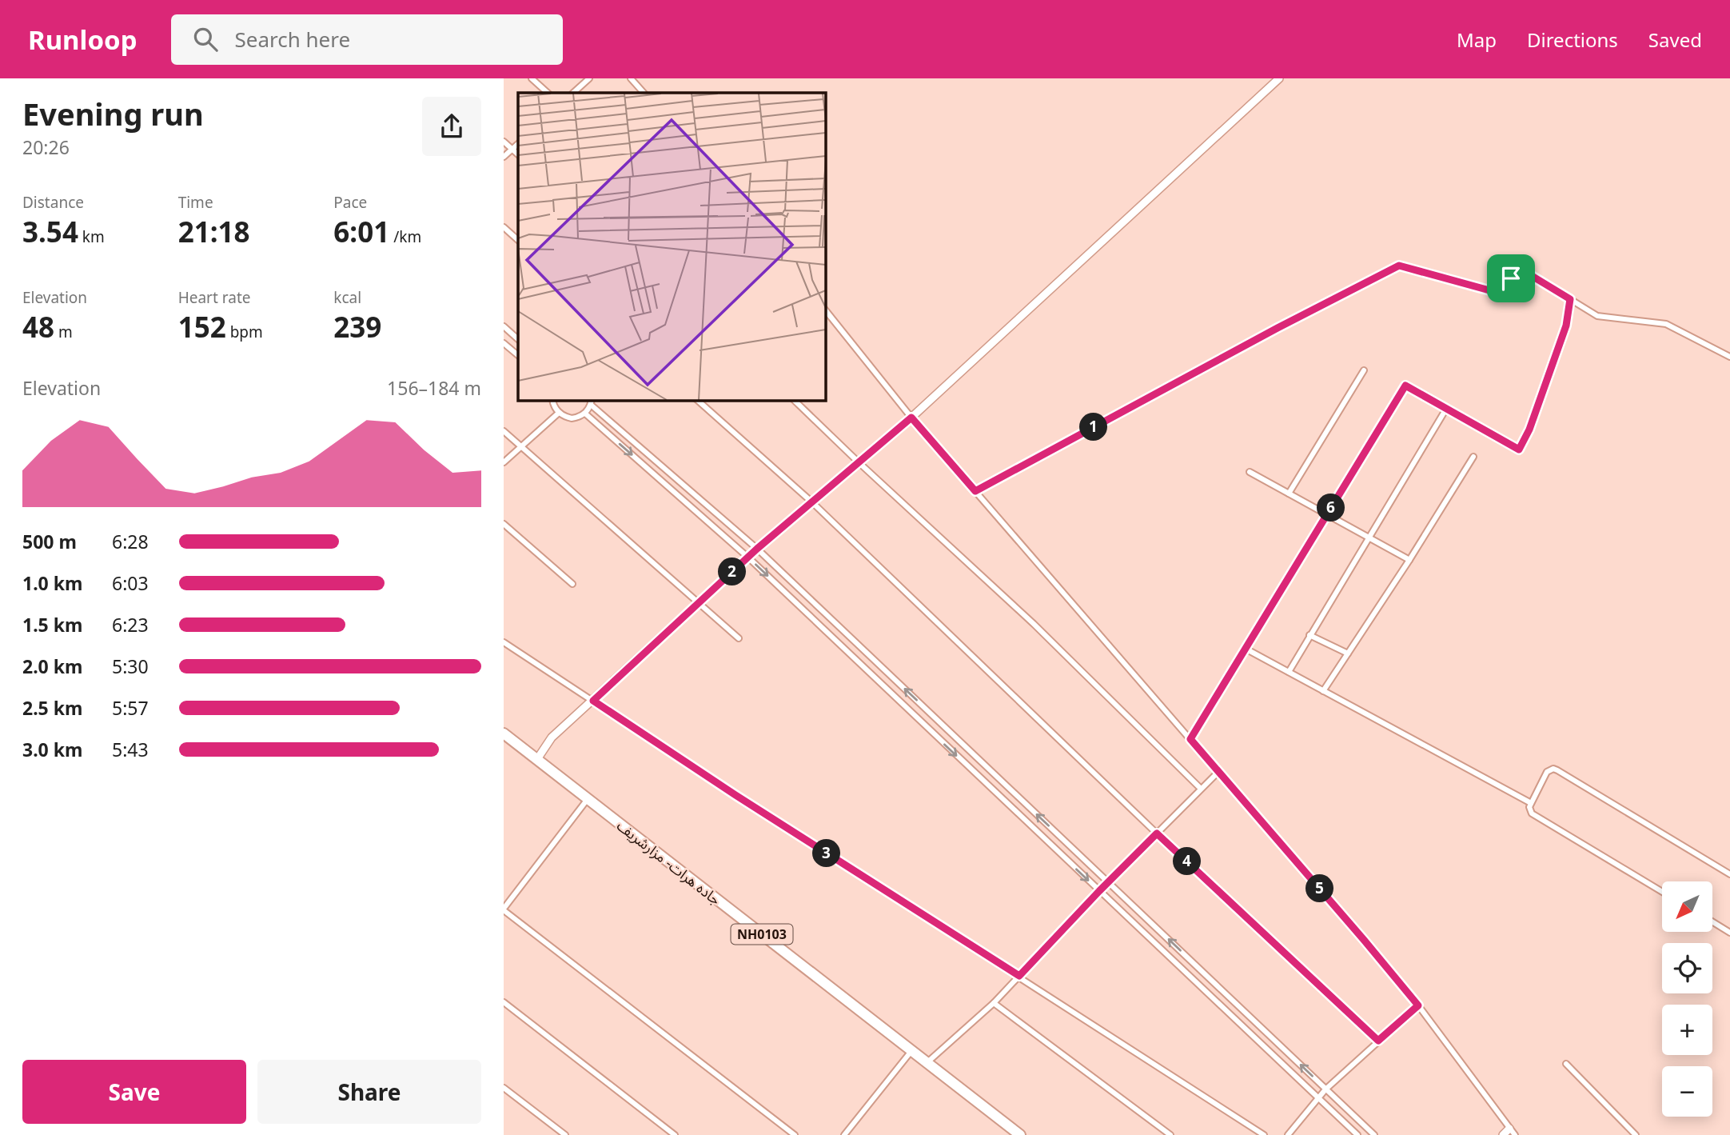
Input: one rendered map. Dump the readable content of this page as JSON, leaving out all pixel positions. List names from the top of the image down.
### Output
{
  "streets": {
    "highway": ["جاده هرات- مزارشریف", "NH0103"]
  },
  "north": "bottom left",
  "page": {
    "header": "Runloop",
    "search": "Search here",
    "nav": ["Map", "Directions", "Saved"],
    "heading": ["Evening run", "20:26"],
    "stats": [
      ["Distance", "3.54 km"],
      ["Time", "21:18"],
      ["Pace", "6:01 /km"],
      ["Elevation", "48 m"],
      ["Heart rate", "152 bpm"],
      ["kcal", "239"]
    ],
    "chart": ["Elevation", "156–184 m"],
    "pins": [
      "1",
      "6",
      "2",
      "3",
      "4",
      "5"
    ],
    "list": [
      {
        "name": "500 m",
        "note": "6:28"
      },
      {
        "name": "1.0 km",
        "note": "6:03"
      },
      {
        "name": "1.5 km",
        "note": "6:23"
      },
      {
        "name": "2.0 km",
        "note": "5:30"
      },
      {
        "name": "2.5 km",
        "note": "5:57"
      },
      {
        "name": "3.0 km",
        "note": "5:43"
      }
    ],
    "map_buttons": ["+", "−"],
    "buttons": ["Save", "Share"]
  }
}
